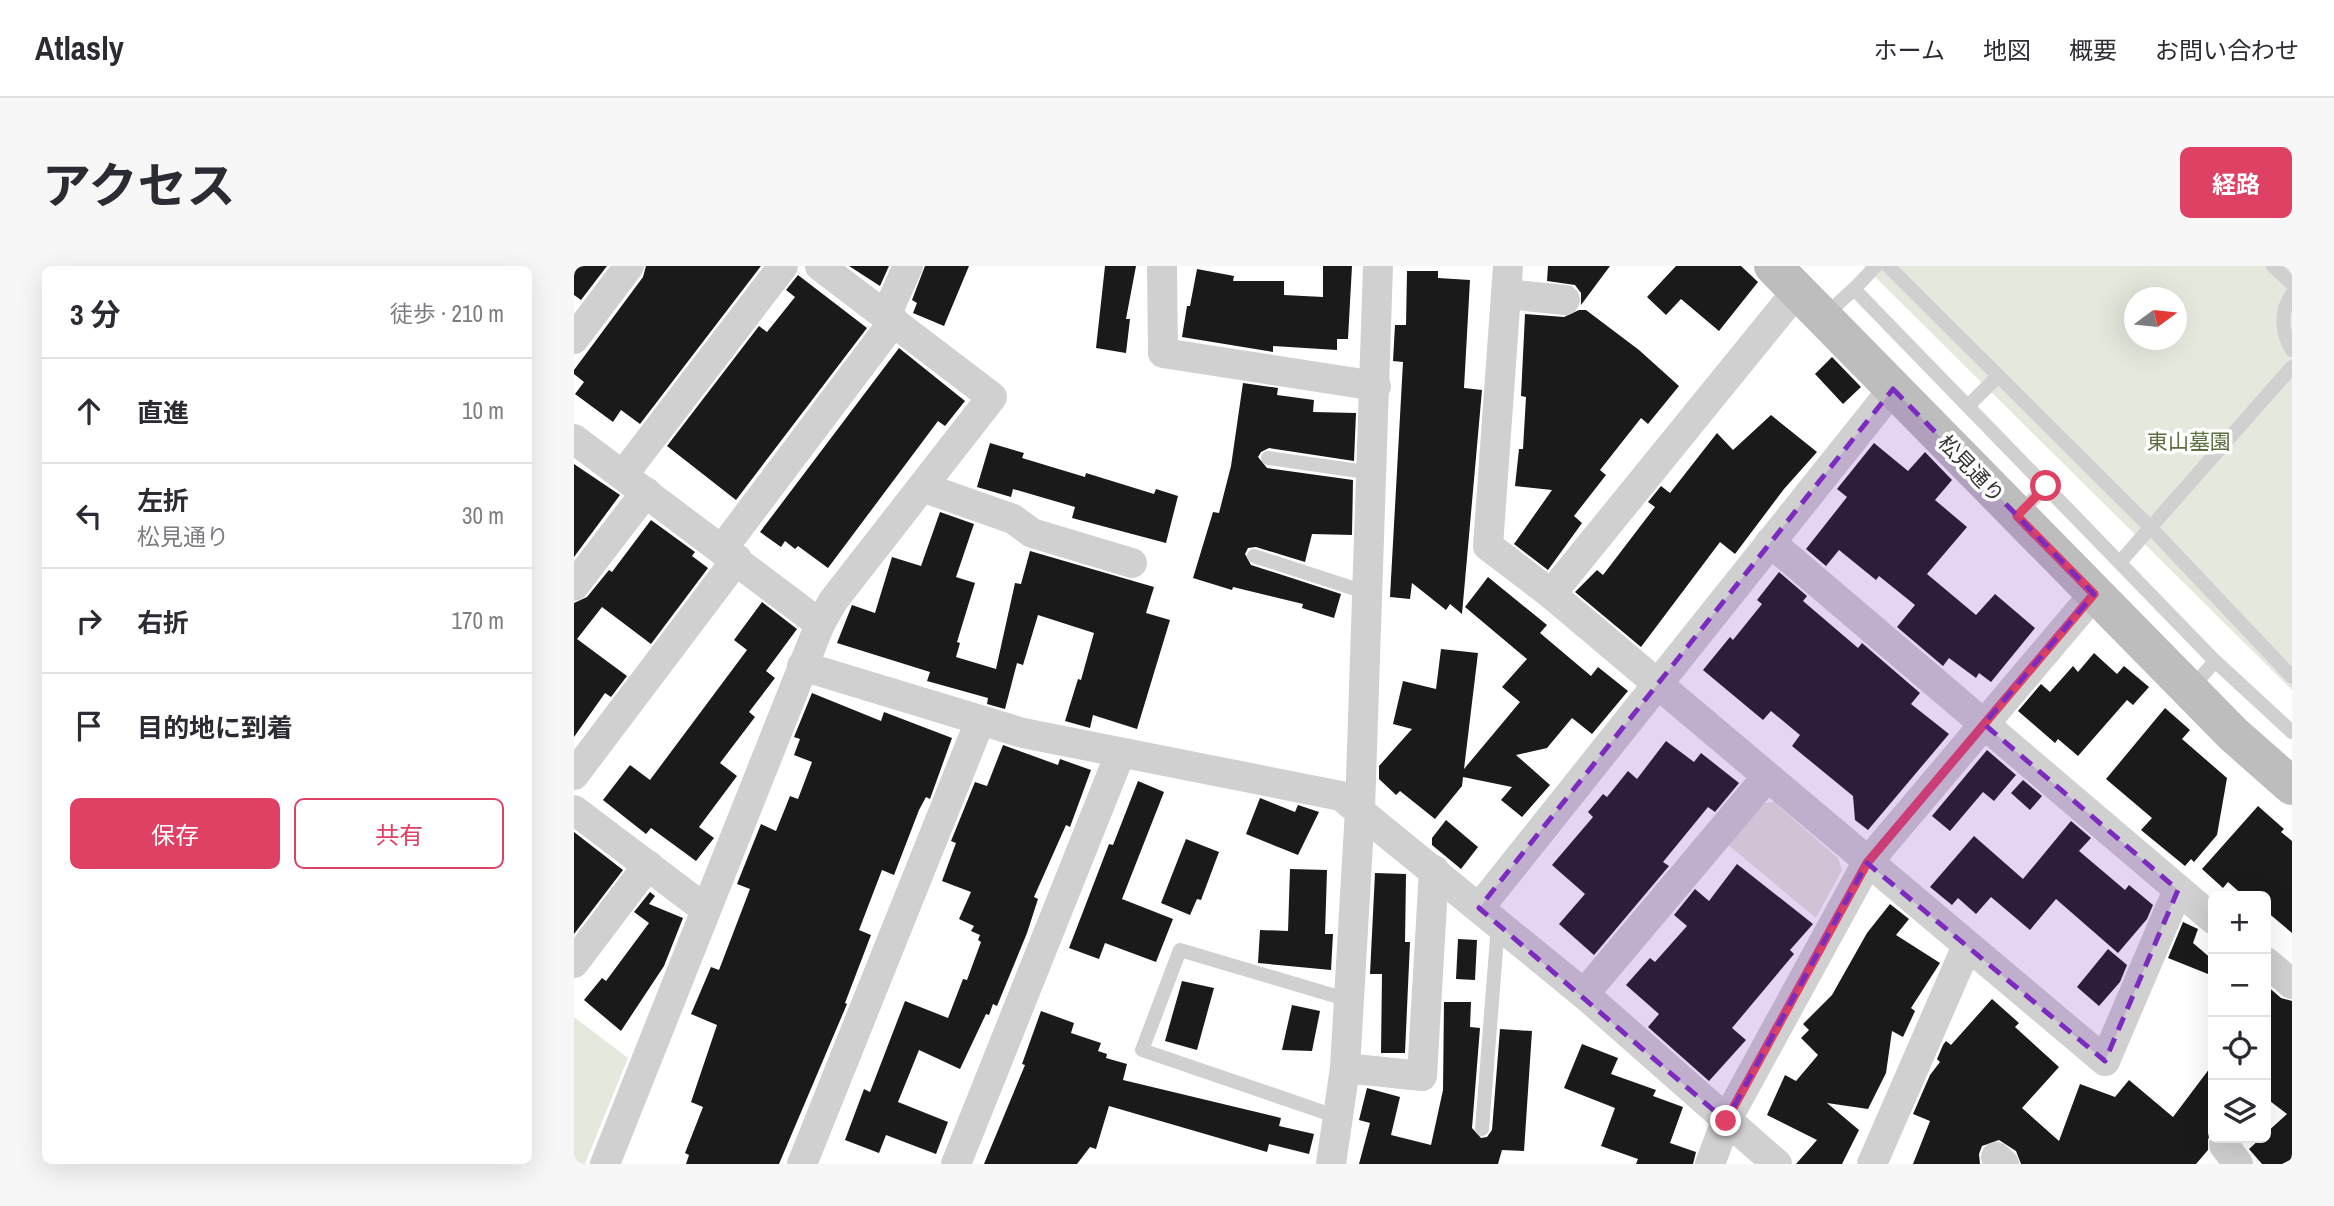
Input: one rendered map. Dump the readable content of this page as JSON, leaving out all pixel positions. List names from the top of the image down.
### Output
{
  "streets": {
    "street": ["松見通り"]
  },
  "parks": ["東山墓園"],
  "north": "right",
  "page": {
    "header": "Atlasly",
    "nav": [
      "ホーム",
      "地図",
      "概要",
      "お問い合わせ"
    ],
    "title": "アクセス",
    "buttons": [
      "経路",
      ["保存", "共有"]
    ],
    "heading": ["3 分", "徒歩 · 210 m"],
    "list": [
      ["直進", "10 m"],
      ["左折", "松見通り", "30 m"],
      ["右折", "170 m"],
      "目的地に到着"
    ],
    "map_buttons": ["+", "−"]
  }
}
